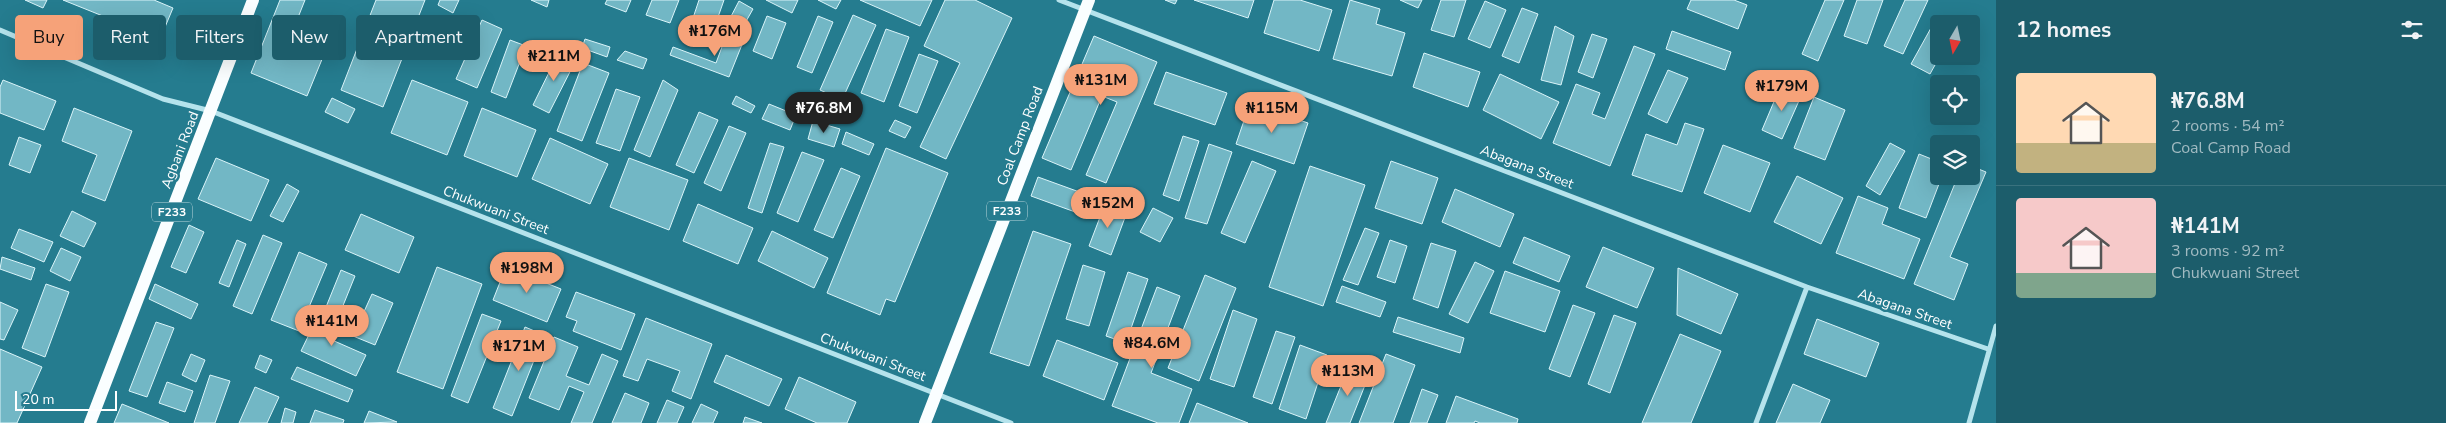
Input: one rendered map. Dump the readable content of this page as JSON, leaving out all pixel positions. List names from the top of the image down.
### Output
{
  "streets": {
    "main road": ["Coal Camp Road", "Agbani Road", "F233"],
    "street": ["Abagana Street", "Chukwuani Street"]
  },
  "crossings": [
    ["Coal Camp Road", "Abagana Street"],
    ["Coal Camp Road", "Chukwuani Street"],
    ["Agbani Road", "Chukwuani Street"]
  ],
  "scale_bar": "20 m",
  "north": "bottom",
  "page": {
    "heading": "12 homes",
    "price": [
      "₦176M",
      "₦211M",
      "₦131M",
      "₦179M",
      "₦76.8M",
      "₦115M",
      "₦152M",
      "₦198M",
      "₦141M",
      "₦84.6M",
      "₦171M",
      "₦113M"
    ],
    "chip": [
      "Buy",
      "Rent",
      "Filters",
      "New",
      "Apartment"
    ],
    "list": [
      {
        "name": "₦76.8M",
        "note": "2 rooms · 54 m² · Coal Camp Road"
      },
      {
        "name": "₦141M",
        "note": "3 rooms · 92 m² · Chukwuani Street"
      }
    ],
    "scale": "20 m"
  }
}
